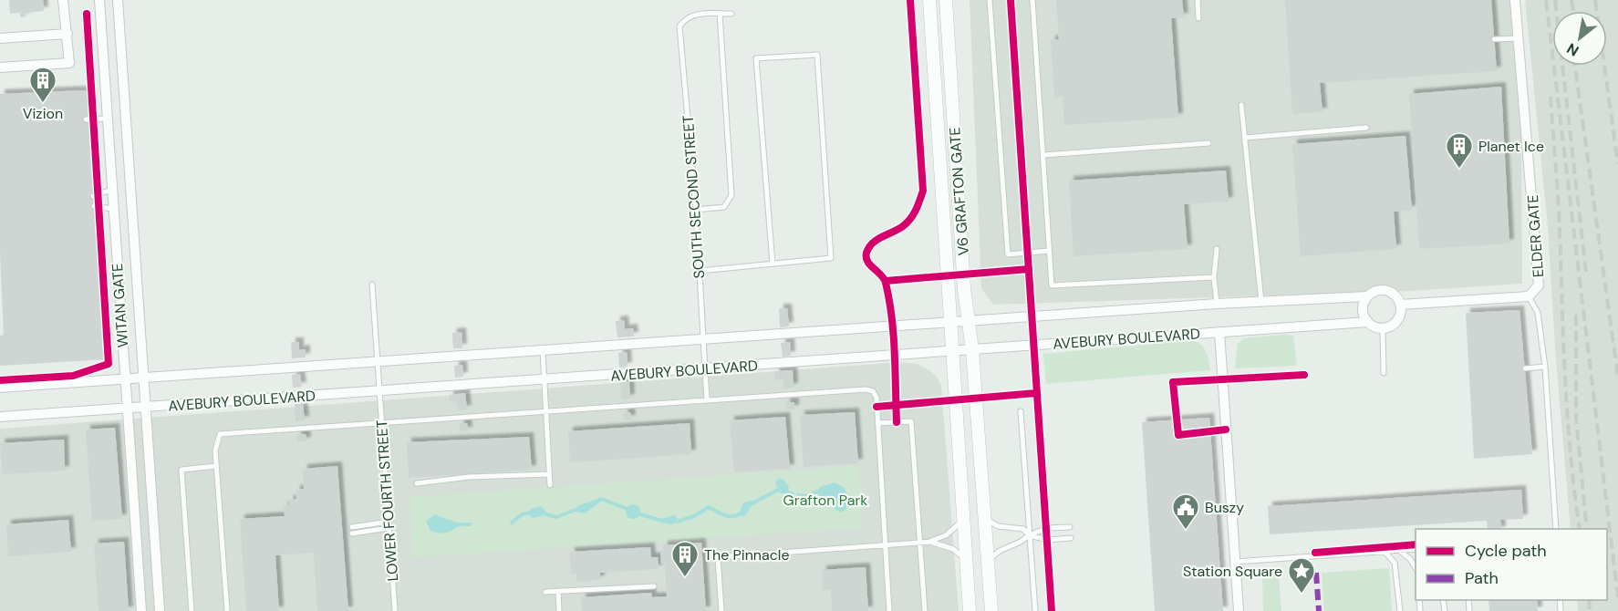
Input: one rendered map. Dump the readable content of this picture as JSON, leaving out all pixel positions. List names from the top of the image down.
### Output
{
  "streets": {
    "street": [
      "V6 GRAFTON GATE",
      "ELDER GATE",
      "WITAN GATE",
      "AVEBURY BOULEVARD"
    ],
    "lane": ["SOUTH SECOND STREET", "LOWER FOURTH STREET"]
  },
  "crossings": [
    ["V6 GRAFTON GATE", "AVEBURY BOULEVARD"],
    ["SOUTH SECOND STREET", "AVEBURY BOULEVARD"],
    ["WITAN GATE", "AVEBURY BOULEVARD"],
    ["AVEBURY BOULEVARD", "LOWER FOURTH STREET"]
  ],
  "parks": ["Grafton Park"],
  "places": {
    "building": ["Vizion", "Planet Ice", "The Pinnacle"],
    "public building": ["Buszy"],
    "place": ["Station Square"]
  },
  "legend": ["Cycle path", "Path"],
  "north": "bottom left"
}
